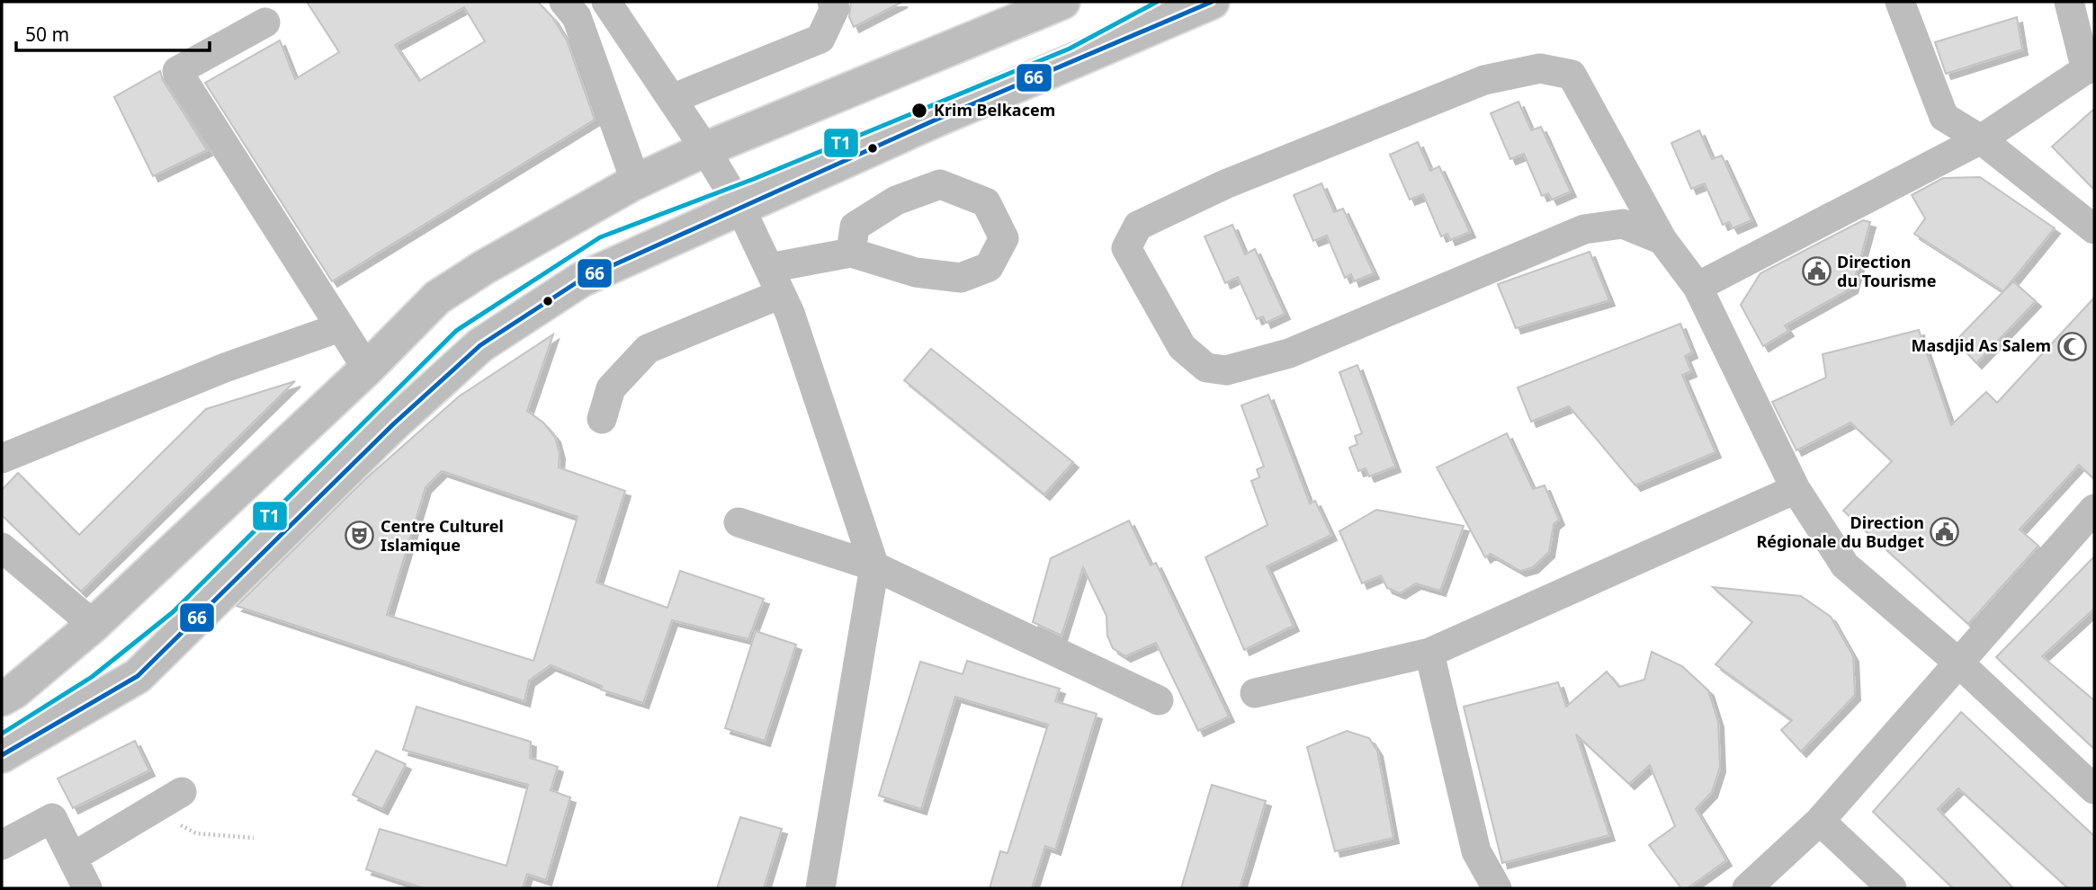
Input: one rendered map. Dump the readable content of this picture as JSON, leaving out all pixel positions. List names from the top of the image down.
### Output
{
  "places": {
    "other": ["Krim Belkacem"],
    "public building": ["Direction du Tourisme", "Direction Régionale du Budget"],
    "mosque": ["Masdjid As Salem"],
    "theatre": ["Centre Culturel Islamique"]
  },
  "lines": ["transit line T1", "transit line 66"],
  "scale_bar": "50 m"
}
